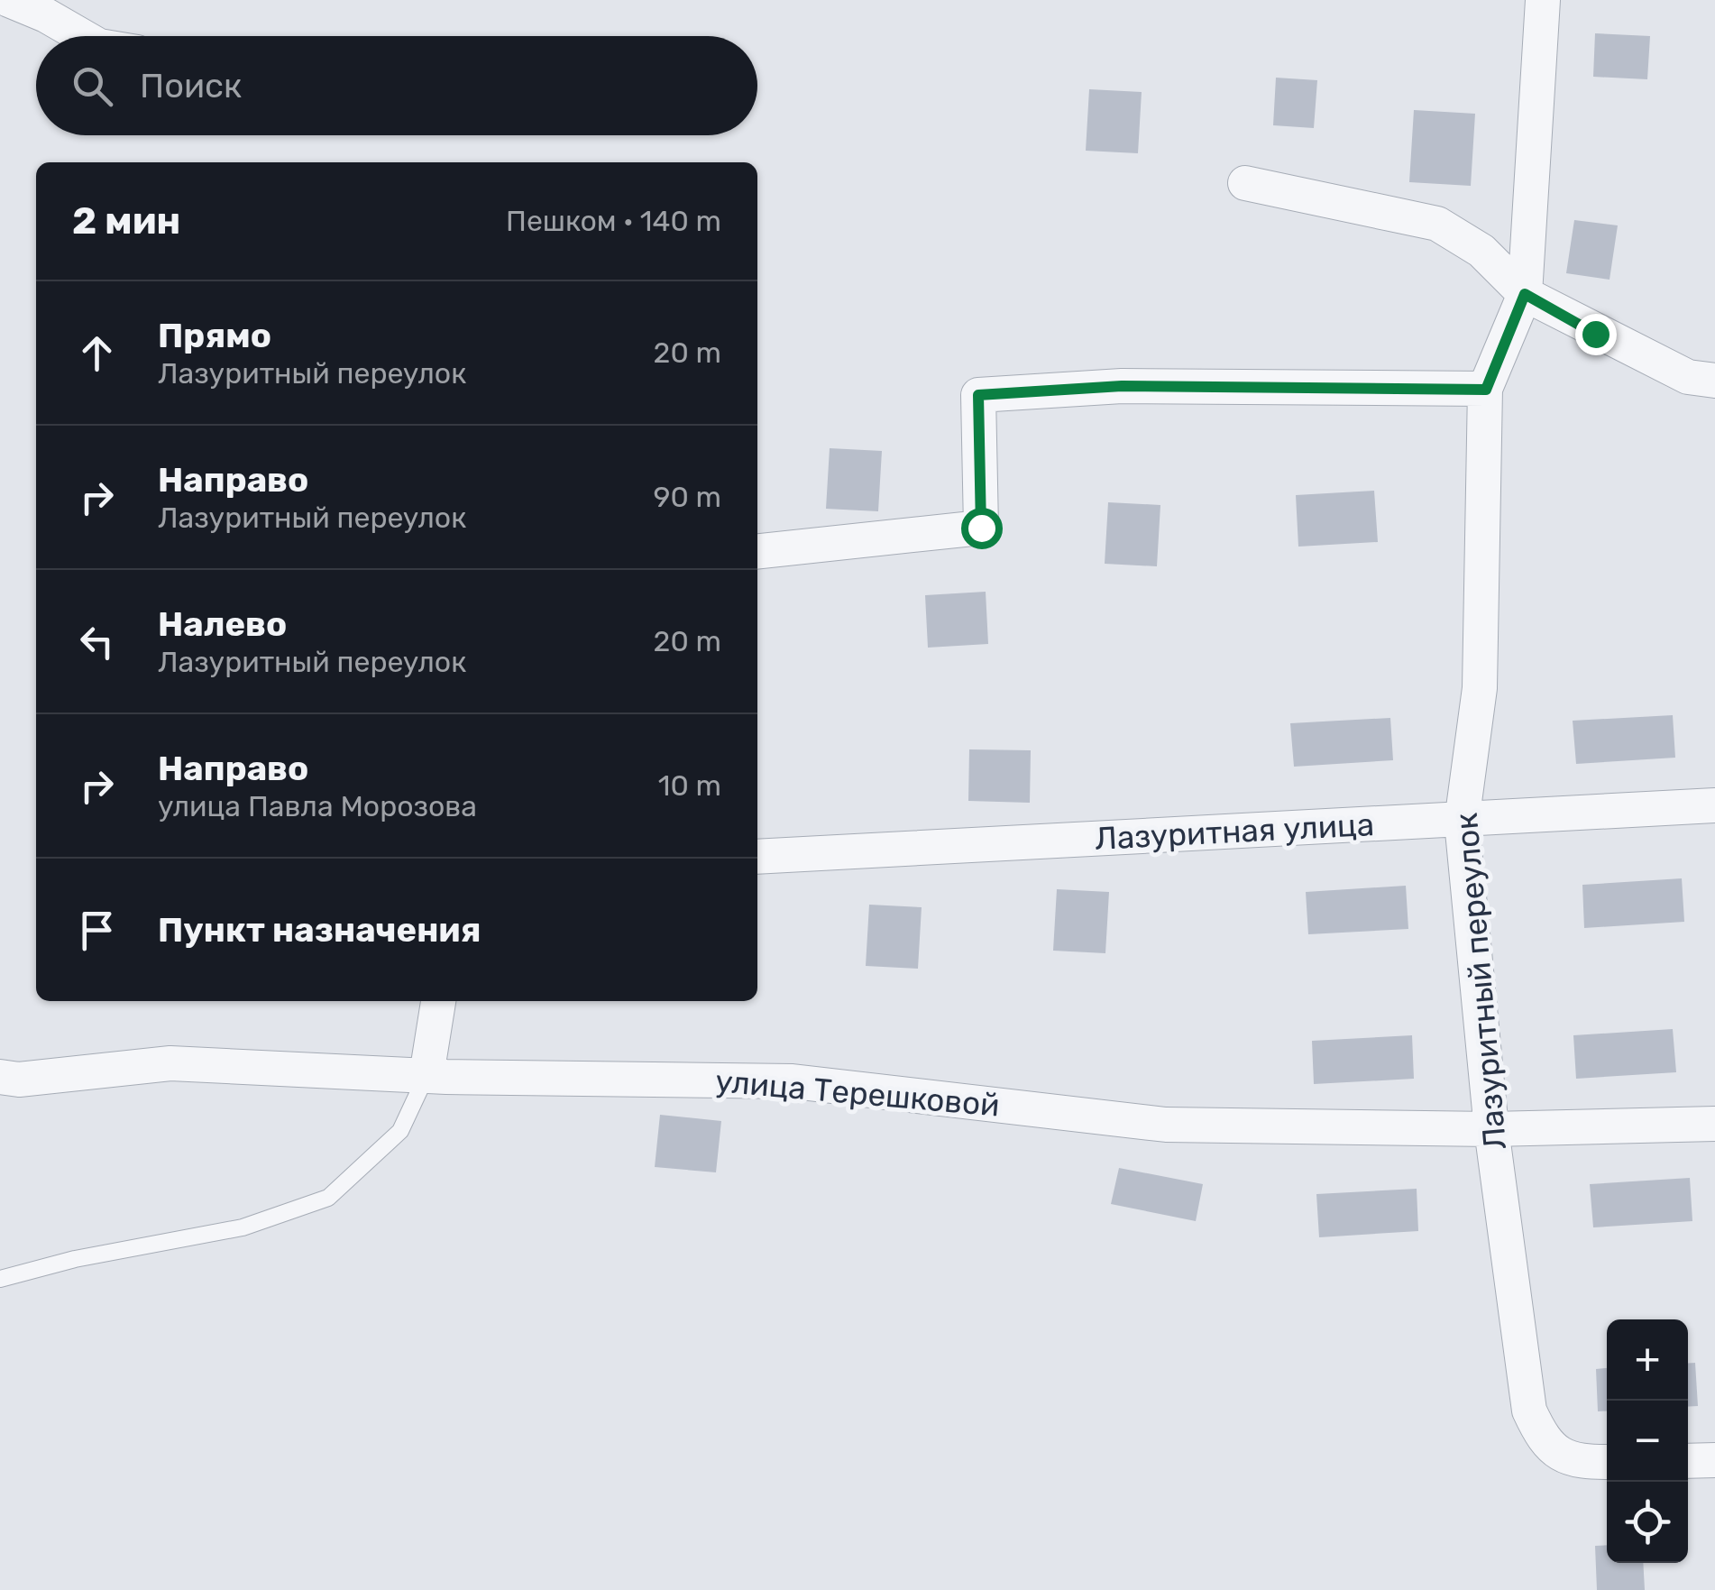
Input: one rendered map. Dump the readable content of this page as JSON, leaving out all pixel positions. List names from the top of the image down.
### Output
{
  "streets": {
    "street": ["Лазуритная улица", "Лазуритный переулок", "улица Терешковой"]
  },
  "crossings": [
    ["Лазуритная улица", "Лазуритный переулок"],
    ["Лазуритный переулок", "улица Терешковой"]
  ],
  "page": {
    "search": "Поиск",
    "heading": ["2 мин", "Пешком · 140 m"],
    "list": [
      ["Прямо", "Лазуритный переулок", "20 m"],
      ["Направо", "Лазуритный переулок", "90 m"],
      ["Налево", "Лазуритный переулок", "20 m"],
      ["Направо", "улица Павла Морозова", "10 m"],
      "Пункт назначения"
    ],
    "map_buttons": ["+", "−"]
  }
}
